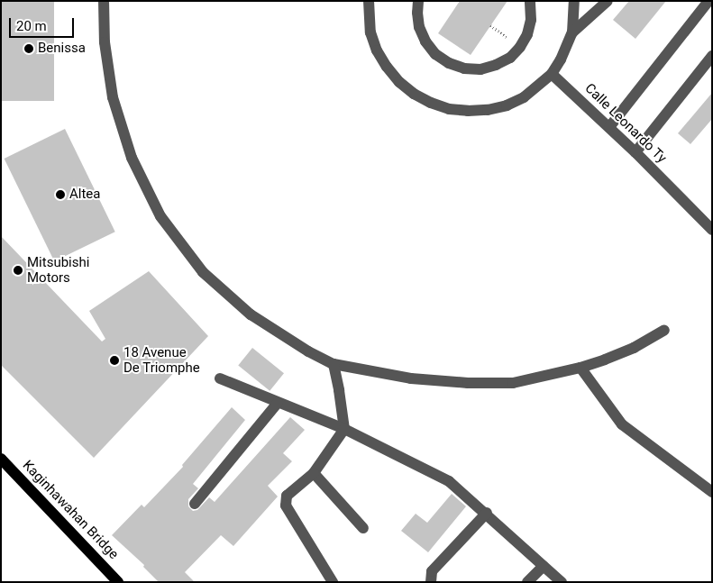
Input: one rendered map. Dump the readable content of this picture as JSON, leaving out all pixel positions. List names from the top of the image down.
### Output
{
  "streets": {
    "main road": ["Kaginhawahan Bridge"],
    "street": ["Calle Leonardo Ty"]
  },
  "places": [
    "Benissa",
    "Altea",
    "Mitsubishi Motors",
    "18 Avenue De Triomphe"
  ],
  "scale_bar": "20 m"
}
